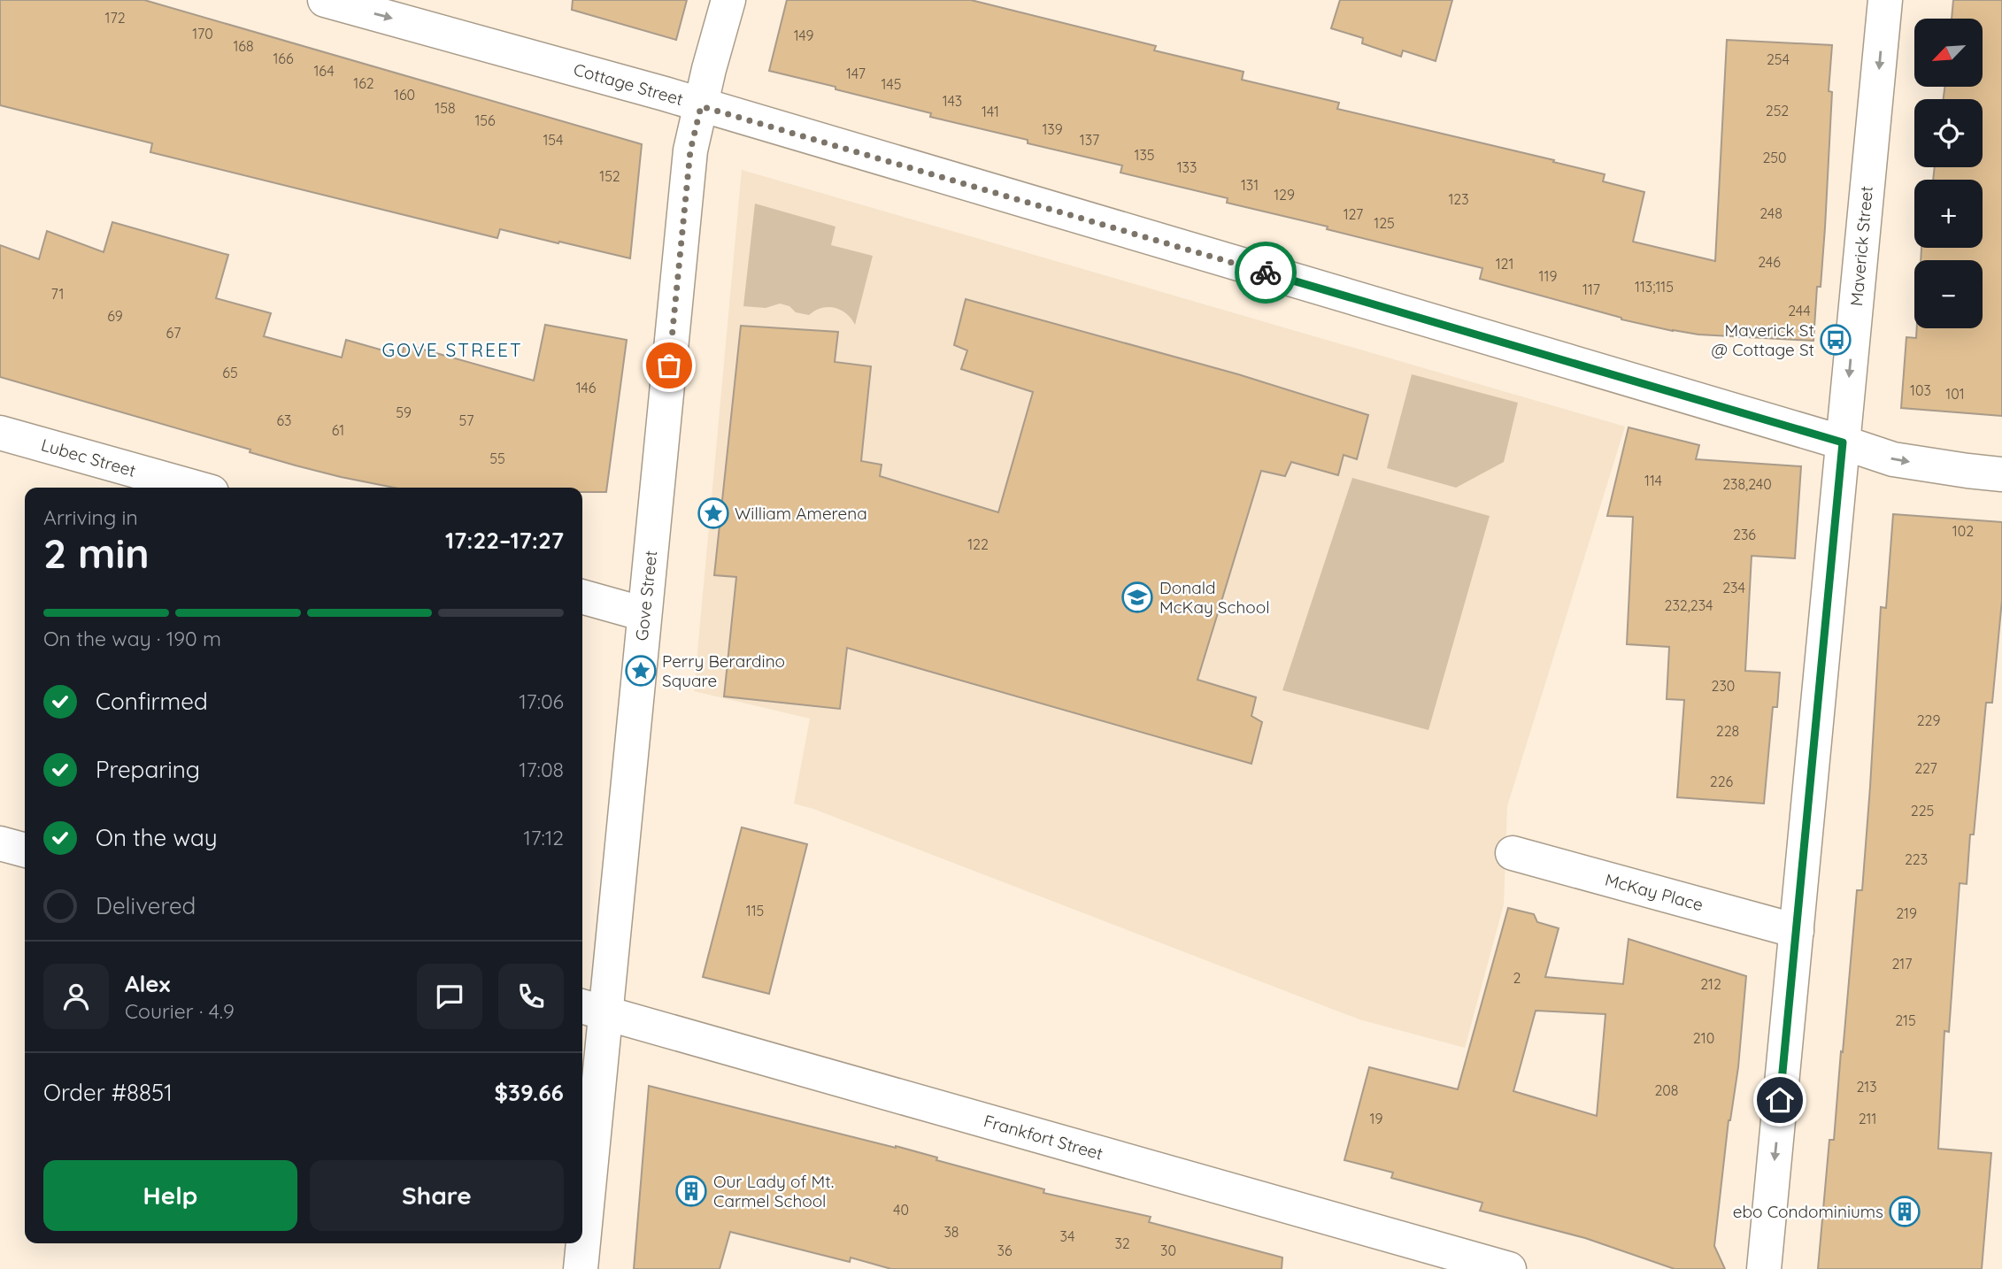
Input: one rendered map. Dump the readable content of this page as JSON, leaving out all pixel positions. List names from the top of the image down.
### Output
{
  "streets": {
    "street": [
      "Cottage Street",
      "Maverick Street",
      "Lubec Street",
      "Gove Street",
      "McKay Place",
      "Frankfort Street"
    ]
  },
  "crossings": [
    ["Cottage Street", "Maverick Street"],
    ["Cottage Street", "Gove Street"],
    ["Maverick Street", "McKay Place"],
    ["Gove Street", "Frankfort Street"]
  ],
  "one_way": ["Maverick Street"],
  "districts": ["GOVE STREET"],
  "places": {
    "bus stop": ["Maverick St @ Cottage St"],
    "place": ["William Amerena", "Perry Berardino Square"],
    "school or university": ["Donald McKay School"],
    "building": ["Our Lady of Mt. Carmel School", "ebo Condominiums"]
  },
  "house_numbers": [
    "172",
    "170",
    "149",
    "168",
    "166",
    "254",
    "164",
    "147",
    "162",
    "145",
    "160",
    "143",
    "158",
    "252",
    "141",
    "156",
    "139",
    "154",
    "137",
    "135",
    "250",
    "133",
    "152",
    "131",
    "129",
    "123",
    "248",
    "127",
    "125",
    "246",
    "121",
    "119",
    "113;115",
    "117",
    "71",
    "244",
    "69",
    "67",
    "65",
    "146",
    "103",
    "101",
    "59",
    "63",
    "57",
    "61",
    "55",
    "114",
    "238,240",
    "102",
    "236",
    "122",
    "234",
    "232,234",
    "230",
    "229",
    "228",
    "227",
    "226",
    "225",
    "223",
    "115",
    "219",
    "217",
    "2",
    "212",
    "215",
    "210",
    "213",
    "208",
    "19",
    "211",
    "40",
    "38",
    "34",
    "32",
    "36",
    "30"
  ],
  "north": "bottom left",
  "page": {
    "map_buttons": ["+", "−"],
    "heading": ["2 min", "Arriving in", "17:22–17:27"],
    "panel": [
      "Alex",
      "Courier · 4.9",
      "Order #8851",
      "$39.66"
    ],
    "bar": "On the way · 190 m",
    "list": [
      ["Confirmed", "17:06"],
      ["Preparing", "17:08"],
      ["On the way", "17:12"],
      "Delivered"
    ],
    "buttons": ["Help", "Share"]
  }
}
